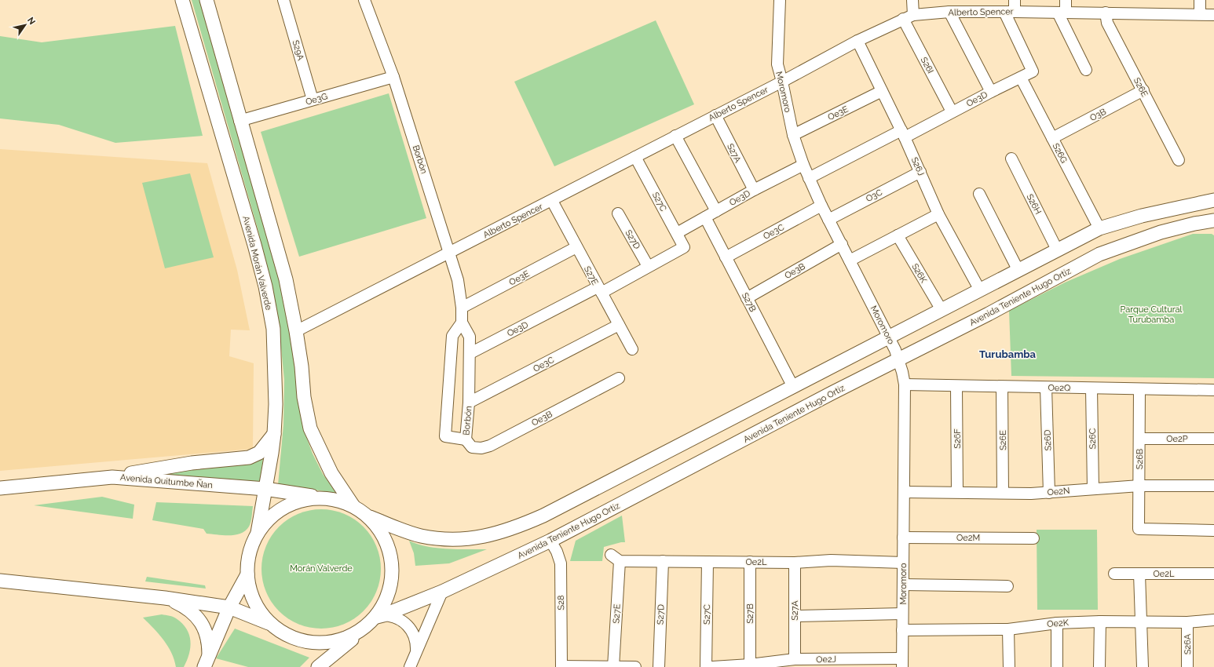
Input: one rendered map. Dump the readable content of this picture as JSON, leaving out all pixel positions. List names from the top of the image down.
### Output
{
  "streets": {
    "main road": ["Avenida Morán Valverde", "Avenida Teniente Hugo Ortiz", "Avenida Quitumbe Ñan"],
    "street": [
      "Alberto Spencer",
      "S29A",
      "S26I",
      "S26E",
      "Moromoro",
      "Oe3G",
      "Oe3D",
      "Oe3E",
      "O3B",
      "S27A",
      "S26G",
      "Borbón",
      "S26J",
      "O3C",
      "S27C",
      "S26H",
      "Oe3C",
      "S27D",
      "Oe3B",
      "S26K",
      "S27E",
      "S27B",
      "Oe2Q",
      "S26F",
      "S26C",
      "Oe2P",
      "S26D",
      "S26B",
      "Oe2N",
      "Oe2M",
      "Oe2L",
      "S28",
      "Oe2K",
      "S26A",
      "Oe2J"
    ]
  },
  "crossings": [
    ["Alberto Spencer", "S26I"],
    ["Alberto Spencer", "S26E"],
    ["Alberto Spencer", "Moromoro"],
    ["Alberto Spencer", "Oe3D"],
    ["Alberto Spencer", "S27A"],
    ["Alberto Spencer", "Borbón"],
    ["Alberto Spencer", "S26J"],
    ["Alberto Spencer", "S27C"],
    ["Alberto Spencer", "S27E"],
    ["S29A", "Oe3G"],
    ["S26I", "Oe3D"],
    ["S26E", "O3B"],
    ["S26E", "Oe2Q"],
    ["S26E", "Oe2N"],
    ["Moromoro", "Oe3D"],
    ["Moromoro", "Oe3E"],
    ["Moromoro", "O3C"],
    ["Moromoro", "Oe3C"],
    ["Moromoro", "Oe3B"],
    ["Moromoro", "Avenida Teniente Hugo Ortiz"],
    ["Moromoro", "Oe2Q"],
    ["Moromoro", "Oe2N"],
    ["Moromoro", "Oe2M"],
    ["Moromoro", "Oe2L"],
    ["Moromoro", "Oe2K"],
    ["Moromoro", "Oe2J"],
    ["Oe3G", "Borbón"],
    ["Oe3D", "S27A"],
    ["Oe3D", "S26G"],
    ["Oe3D", "Borbón"],
    ["Oe3D", "S26J"],
    ["Oe3D", "S27C"],
    ["Oe3D", "S27D"],
    ["Oe3D", "S27E"],
    ["Oe3D", "S27B"],
    ["Oe3E", "Borbón"],
    ["Oe3E", "S26J"],
    ["Oe3E", "S27E"],
    ["O3B", "S26G"],
    ["S27A", "Oe2L"],
    ["S27A", "Oe2J"],
    ["Borbón", "Oe3C"],
    ["Borbón", "Oe3B"],
    ["S26J", "O3C"],
    ["S27C", "Oe2L"],
    ["Oe3C", "S27E"],
    ["Oe3C", "S27B"],
    ["S27D", "Oe2L"],
    ["Avenida Morán Valverde", "Avenida Quitumbe Ñan"],
    ["Oe3B", "S27B"],
    ["S27E", "Oe2L"],
    ["Avenida Teniente Hugo Ortiz", "S28"],
    ["S27B", "Oe2L"],
    ["S27B", "Oe2J"],
    ["Oe2Q", "S26F"],
    ["Oe2Q", "S26C"],
    ["Oe2Q", "S26D"],
    ["Oe2Q", "S26B"],
    ["S26F", "Oe2N"],
    ["S26C", "Oe2N"],
    ["Oe2P", "S26B"],
    ["S26D", "Oe2N"],
    ["S26B", "Oe2N"],
    ["Oe2K", "S26A"]
  ],
  "districts": ["Turubamba"],
  "parks": ["Parque Cultural Turubamba", "Morán Valverde"],
  "north": "top right"
}
